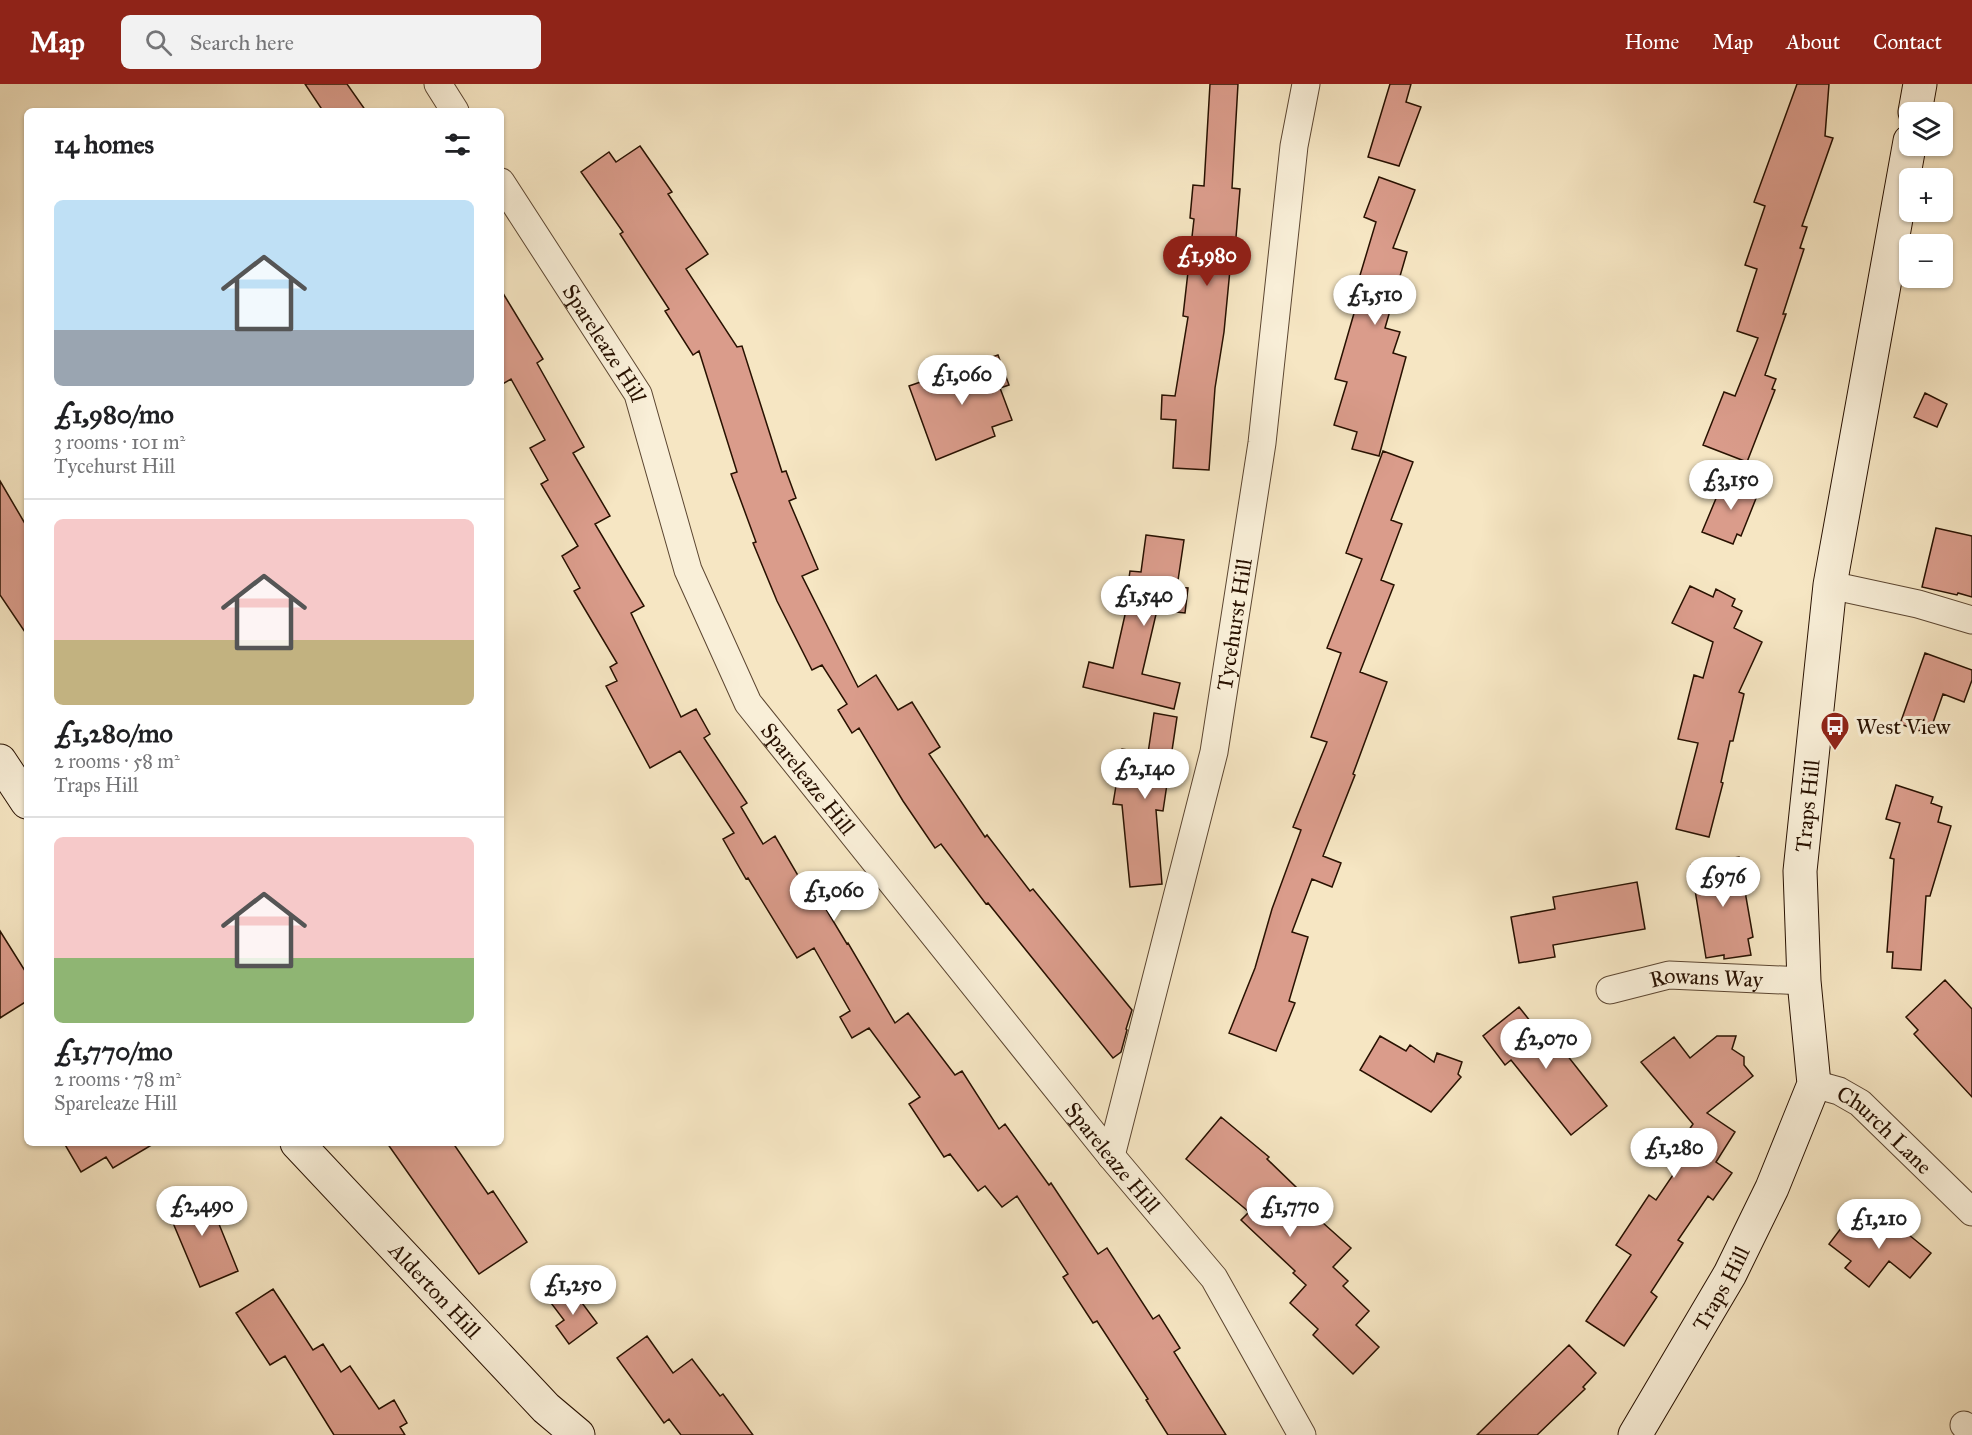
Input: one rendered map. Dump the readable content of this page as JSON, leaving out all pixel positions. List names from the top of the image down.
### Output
{
  "streets": {
    "street": [
      "Spareleaze Hill",
      "Tycehurst Hill",
      "Traps Hill",
      "Rowans Way",
      "Church Lane",
      "Alderton Hill"
    ]
  },
  "crossings": [
    ["Spareleaze Hill", "Tycehurst Hill"],
    ["Traps Hill", "Rowans Way"],
    ["Traps Hill", "Church Lane"]
  ],
  "places": {
    "bus stop": ["West View"]
  },
  "page": {
    "header": "Map",
    "search": "Search here",
    "nav": [
      "Home",
      "Map",
      "About",
      "Contact"
    ],
    "map_buttons": ["+", "−"],
    "heading": "14 homes",
    "list": [
      {
        "name": "£1,980/mo",
        "note": "3 rooms · 101 m² · Tycehurst Hill"
      },
      {
        "name": "£1,280/mo",
        "note": "2 rooms · 58 m² · Traps Hill"
      },
      {
        "name": "£1,770/mo",
        "note": "2 rooms · 78 m² · Spareleaze Hill"
      }
    ],
    "price": [
      "£1,980",
      "£1,510",
      "£1,060",
      "£3,150",
      "£1,540",
      "£2,140",
      "£976",
      "£1,060",
      "£2,070",
      "£1,280",
      "£2,490",
      "£1,770",
      "£1,210",
      "£1,250"
    ]
  }
}
